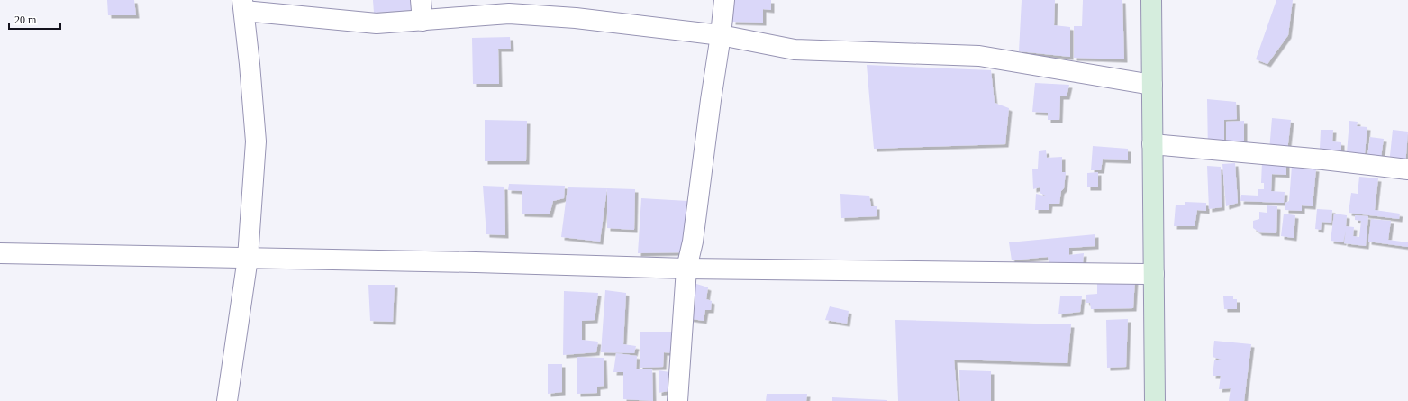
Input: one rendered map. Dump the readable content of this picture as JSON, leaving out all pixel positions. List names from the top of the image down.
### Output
{
  "scale_bar": "20 m"
}
